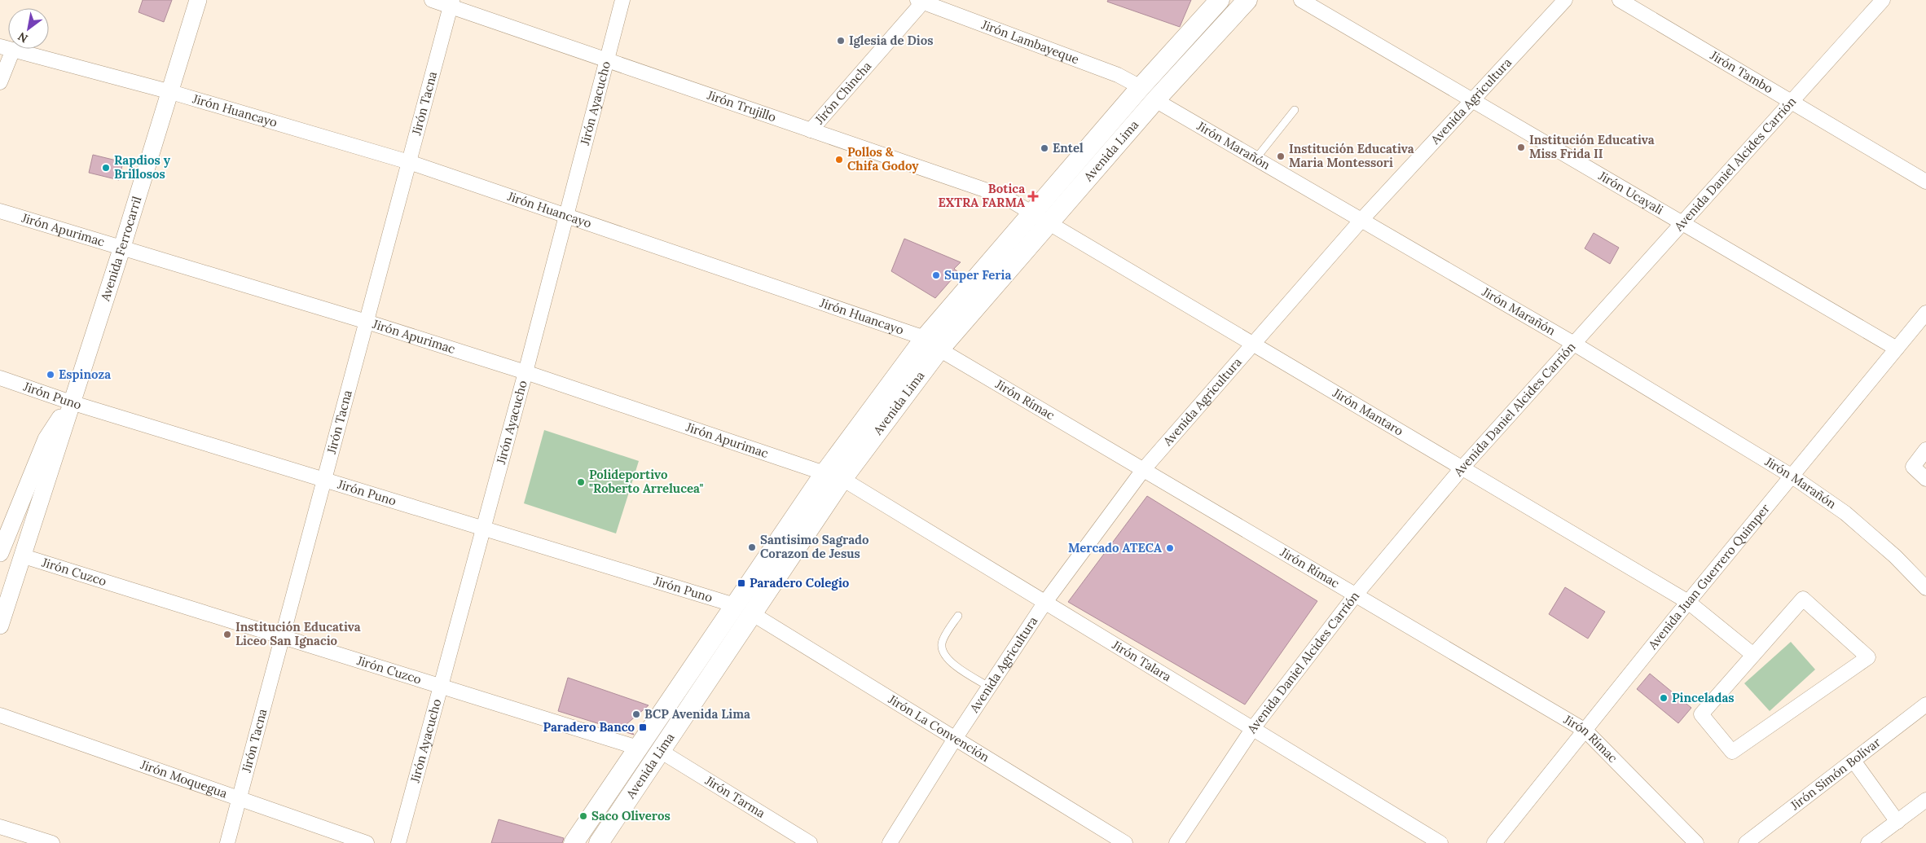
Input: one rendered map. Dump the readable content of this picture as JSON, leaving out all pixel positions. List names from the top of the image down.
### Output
{
  "streets": {
    "main road": ["Avenida Lima"],
    "street": [
      "Jirón Lambayeque",
      "Jirón Tambo",
      "Jirón Chincha",
      "Avenida Agricultura",
      "Jirón Tacna",
      "Jirón Ayacucho",
      "Jirón Trujillo",
      "Jirón Huancayo",
      "Jirón Marañón",
      "Avenida Daniel Alcides Carrión",
      "Jirón Ucayali",
      "Jirón Apurimac",
      "Avenida Ferrocarril",
      "Jirón Puno",
      "Jirón Rímac",
      "Jirón Mantaro",
      "Jirón Cuzco",
      "Avenida Juan Guerrero Quimper",
      "Jirón Talara",
      "Jirón La Convención",
      "Jirón Simón Bolívar",
      "Jirón Moquegua",
      "Jirón Tarma"
    ]
  },
  "crossings": [
    ["Jirón Lambayeque", "Jirón Chincha"],
    ["Jirón Lambayeque", "Avenida Lima"],
    ["Jirón Tambo", "Avenida Daniel Alcides Carrión"],
    ["Jirón Chincha", "Jirón Trujillo"],
    ["Avenida Agricultura", "Jirón Marañón"],
    ["Avenida Agricultura", "Jirón Ucayali"],
    ["Avenida Agricultura", "Jirón Rímac"],
    ["Avenida Agricultura", "Jirón Mantaro"],
    ["Avenida Agricultura", "Jirón Talara"],
    ["Avenida Agricultura", "Jirón La Convención"],
    ["Jirón Tacna", "Jirón Trujillo"],
    ["Jirón Tacna", "Jirón Huancayo"],
    ["Jirón Tacna", "Jirón Apurimac"],
    ["Jirón Tacna", "Jirón Puno"],
    ["Jirón Tacna", "Jirón Cuzco"],
    ["Jirón Tacna", "Jirón Moquegua"],
    ["Jirón Ayacucho", "Jirón Trujillo"],
    ["Jirón Ayacucho", "Jirón Huancayo"],
    ["Jirón Ayacucho", "Jirón Apurimac"],
    ["Jirón Ayacucho", "Jirón Puno"],
    ["Jirón Ayacucho", "Jirón Cuzco"],
    ["Jirón Trujillo", "Avenida Lima"],
    ["Jirón Trujillo", "Jirón Mantaro"],
    ["Jirón Huancayo", "Avenida Lima"],
    ["Jirón Huancayo", "Avenida Ferrocarril"],
    ["Jirón Huancayo", "Jirón Rímac"],
    ["Jirón Marañón", "Avenida Lima"],
    ["Jirón Marañón", "Avenida Daniel Alcides Carrión"],
    ["Jirón Marañón", "Avenida Juan Guerrero Quimper"],
    ["Avenida Lima", "Jirón Apurimac"],
    ["Avenida Lima", "Jirón Puno"],
    ["Avenida Lima", "Jirón Rímac"],
    ["Avenida Lima", "Jirón Mantaro"],
    ["Avenida Lima", "Jirón Cuzco"],
    ["Avenida Lima", "Jirón Talara"],
    ["Avenida Lima", "Jirón La Convención"],
    ["Avenida Lima", "Jirón Tarma"],
    ["Avenida Daniel Alcides Carrión", "Jirón Ucayali"],
    ["Avenida Daniel Alcides Carrión", "Jirón Rímac"],
    ["Avenida Daniel Alcides Carrión", "Jirón Mantaro"],
    ["Avenida Daniel Alcides Carrión", "Jirón Talara"],
    ["Jirón Ucayali", "Avenida Juan Guerrero Quimper"],
    ["Jirón Apurimac", "Avenida Ferrocarril"],
    ["Jirón Apurimac", "Jirón Talara"],
    ["Avenida Ferrocarril", "Jirón Puno"],
    ["Avenida Ferrocarril", "Jirón Cuzco"],
    ["Jirón Rímac", "Avenida Juan Guerrero Quimper"],
    ["Jirón Mantaro", "Avenida Juan Guerrero Quimper"]
  ],
  "places": {
    "other": [
      "Iglesia de Dios",
      "Institución Educativa Miss Frida II",
      "Entel",
      "Institución Educativa Maria Montessori",
      "Pollos & Chifa Godoy",
      "Rapdios y Brillosos",
      "Super Feria",
      "Espinoza",
      "Polideportivo \"Roberto Arrelucea\"",
      "Santisimo Sagrado Corazon de Jesus",
      "Mercado ATECA",
      "Institución Educativa Liceo San Ignacio",
      "Pinceladas",
      "BCP Avenida Lima",
      "Saco Oliveros"
    ],
    "health": ["Botica EXTRA FARMA"],
    "transit": ["Paradero Colegio", "Paradero Banco"]
  },
  "north": "bottom left"
}
